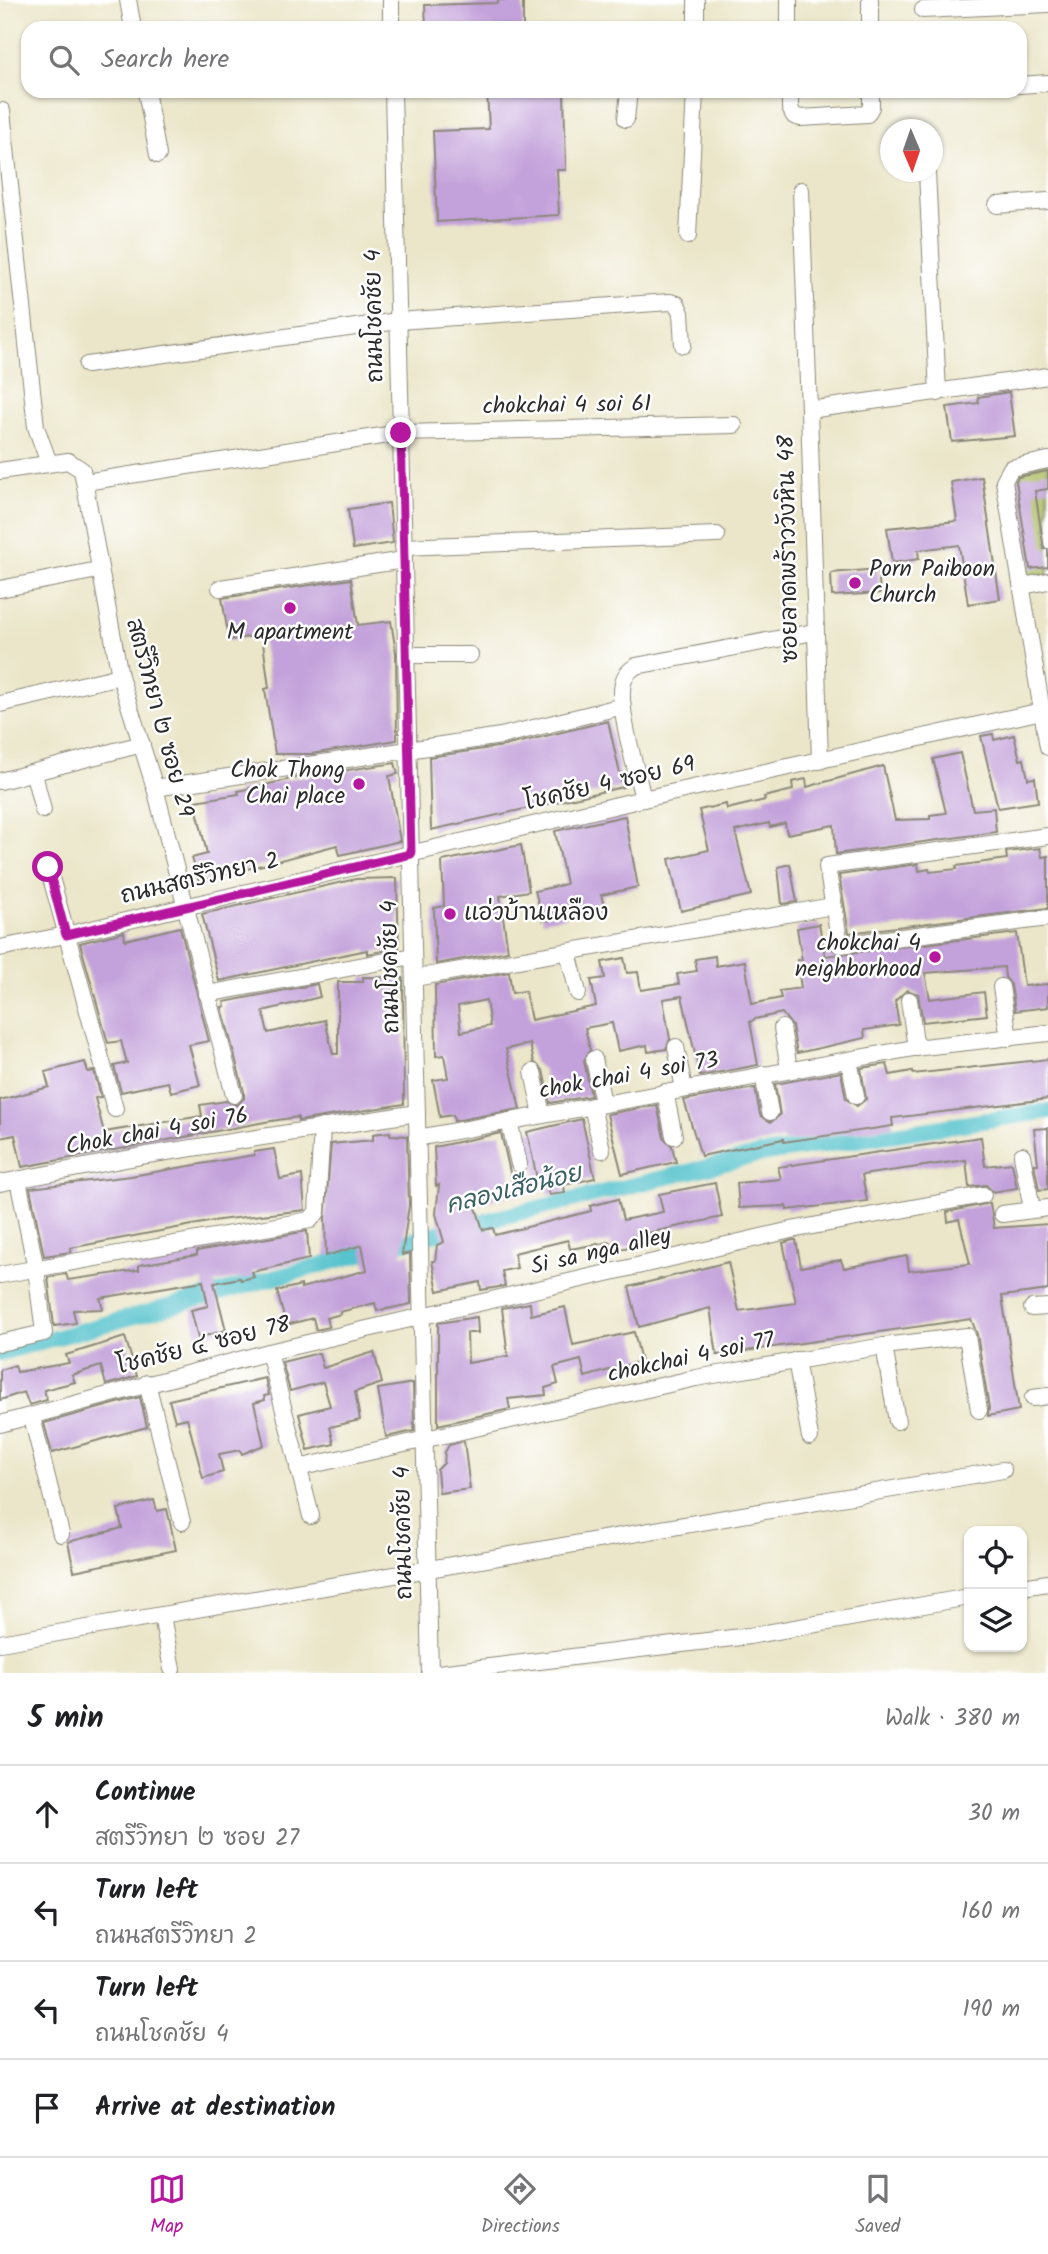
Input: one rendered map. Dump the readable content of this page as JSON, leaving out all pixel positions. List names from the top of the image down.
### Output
{
  "streets": {
    "street": [
      "ถนนโชคชัย 4",
      "chokchai 4 soi 61",
      "ซอยลาดพร้าววังหิน 48",
      "สตรีวิทยา ๒ ซอย 29",
      "โชคชัย 4 ซอย 69",
      "ถนนสตรีวิทยา 2",
      "chok chai 4 soi 73",
      "Chok chai 4 soi 76",
      "Si sa nga alley",
      "โชคชัย ๔ ซอย 78",
      "chokchai 4 soi 77"
    ]
  },
  "crossings": [
    ["ถนนโชคชัย 4", "chokchai 4 soi 61"],
    ["ถนนโชคชัย 4", "โชคชัย 4 ซอย 69"],
    ["ถนนโชคชัย 4", "ถนนสตรีวิทยา 2"],
    ["ถนนโชคชัย 4", "chok chai 4 soi 73"],
    ["ถนนโชคชัย 4", "Chok chai 4 soi 76"],
    ["ถนนโชคชัย 4", "Si sa nga alley"],
    ["ถนนโชคชัย 4", "โชคชัย ๔ ซอย 78"],
    ["ถนนโชคชัย 4", "chokchai 4 soi 77"],
    ["chokchai 4 soi 61", "สตรีวิทยา ๒ ซอย 29"],
    ["ซอยลาดพร้าววังหิน 48", "โชคชัย 4 ซอย 69"],
    ["สตรีวิทยา ๒ ซอย 29", "ถนนสตรีวิทยา 2"],
    ["โชคชัย 4 ซอย 69", "ถนนสตรีวิทยา 2"],
    ["Si sa nga alley", "โชคชัย ๔ ซอย 78"]
  ],
  "water": ["คลองเสือน้อย"],
  "places": [
    "Porn Paiboon Church",
    "M apartment",
    "Chok Thong Chai place",
    "แอ่วบ้านเหลือง",
    "chokchai 4 neighborhood"
  ],
  "north": "bottom",
  "page": {
    "search": "Search here",
    "heading": ["5 min", "Walk · 380 m"],
    "list": [
      ["Continue", "สตรีวิทยา ๒ ซอย 27", "30 m"],
      ["Turn left", "ถนนสตรีวิทยา 2", "160 m"],
      ["Turn left", "ถนนโชคชัย 4", "190 m"],
      "Arrive at destination"
    ],
    "nav": ["Map", "Directions", "Saved"]
  }
}
